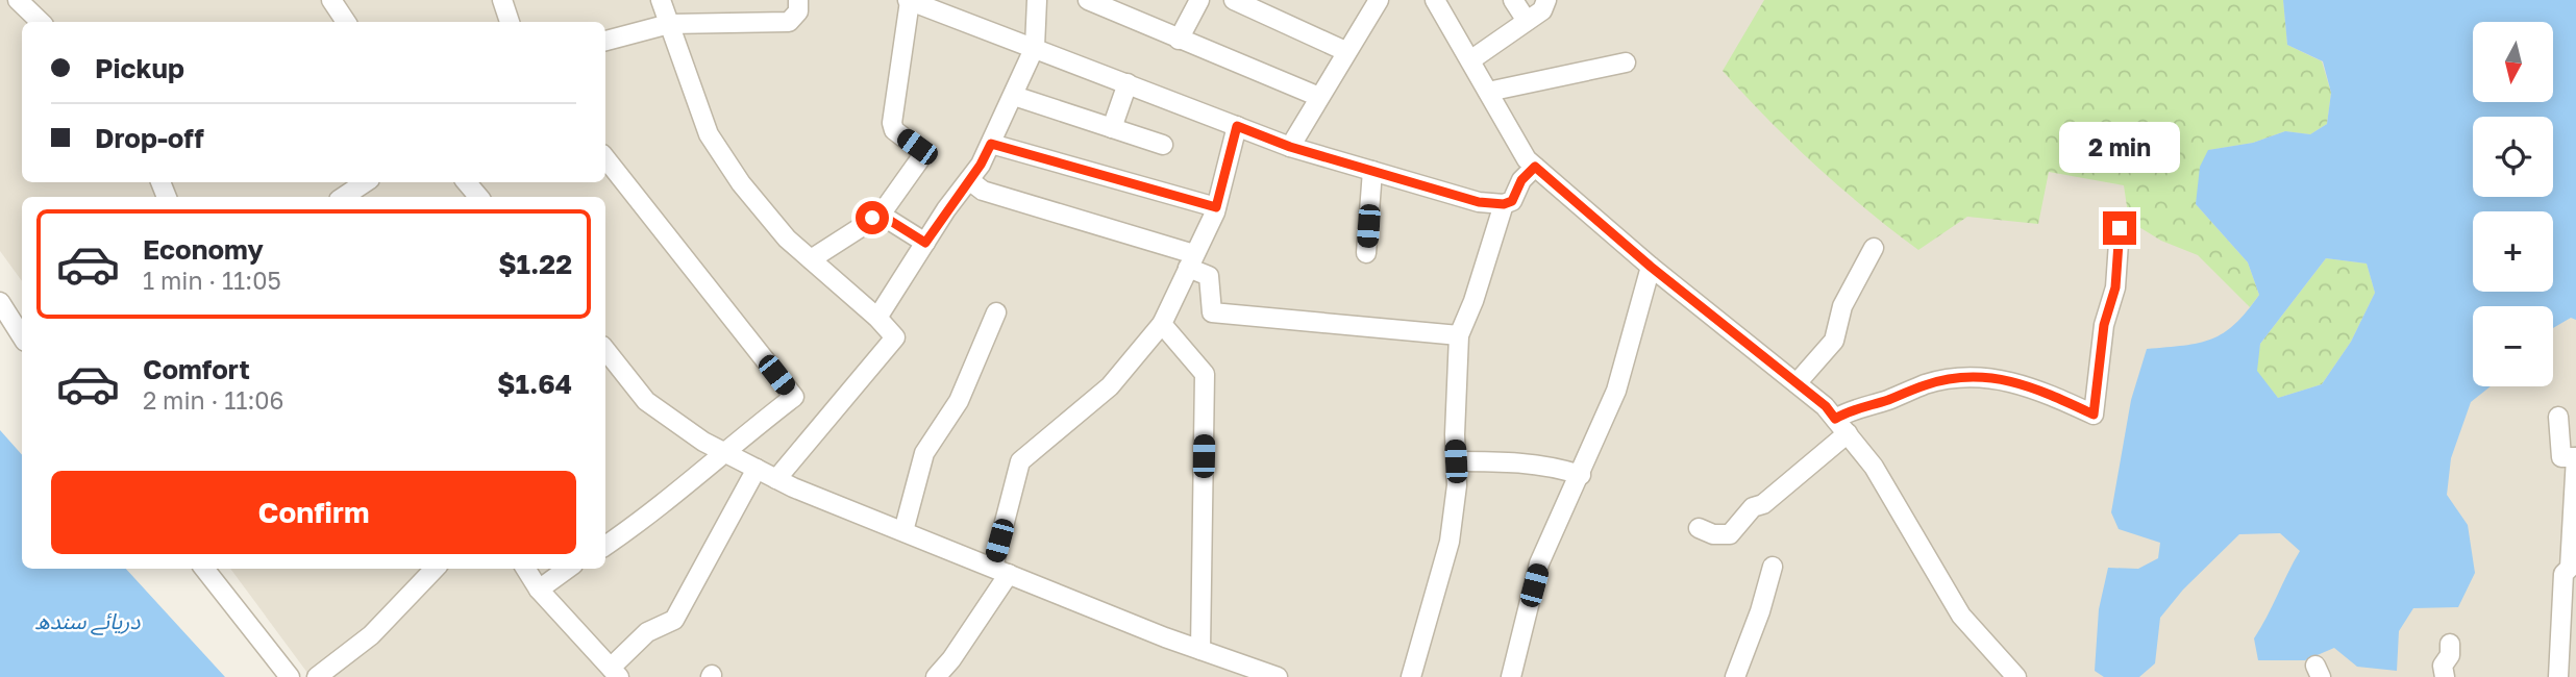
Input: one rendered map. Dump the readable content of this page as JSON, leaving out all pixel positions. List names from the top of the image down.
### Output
{
  "water": ["دریائے سندھ"],
  "north": "bottom",
  "page": {
    "map_buttons": ["+", "−"],
    "banner": ["Pickup", "Drop-off"],
    "bubble": "2 min",
    "list": [
      {
        "name": "Economy",
        "note": "1 min · 11:05",
        "value": "$1.22"
      },
      {
        "name": "Comfort",
        "note": "2 min · 11:06",
        "value": "$1.64"
      }
    ],
    "buttons": "Confirm"
  }
}
